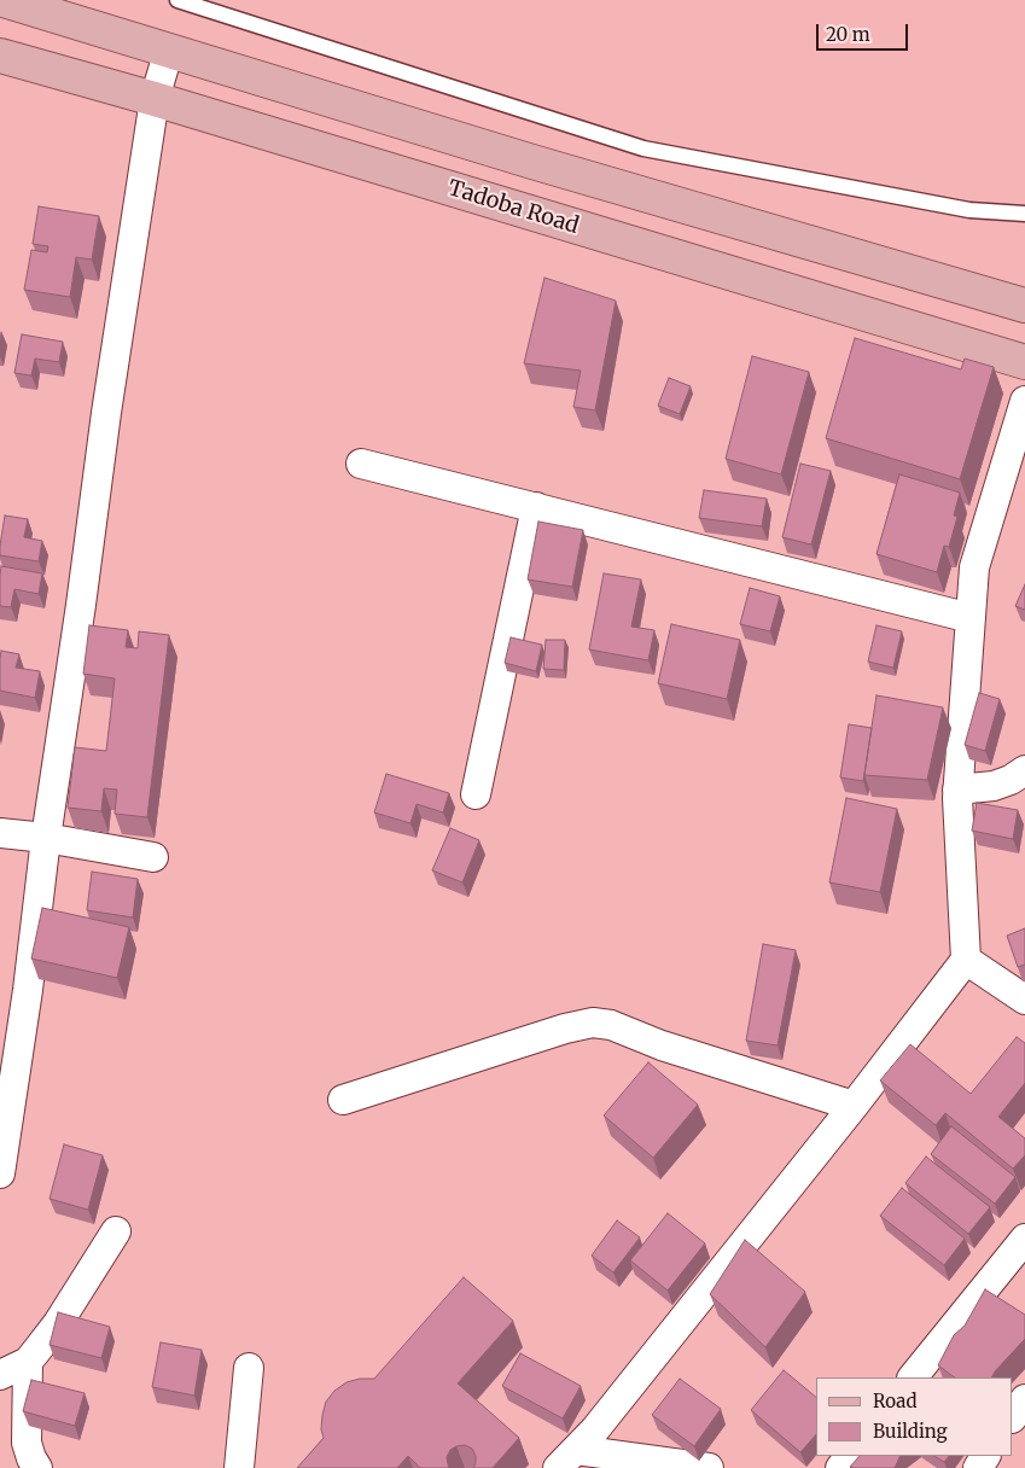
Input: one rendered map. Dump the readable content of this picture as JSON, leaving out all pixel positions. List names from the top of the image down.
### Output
{
  "streets": {
    "main road": ["Tadoba Road"]
  },
  "legend": ["Road", "Building"],
  "scale_bar": "20 m"
}
